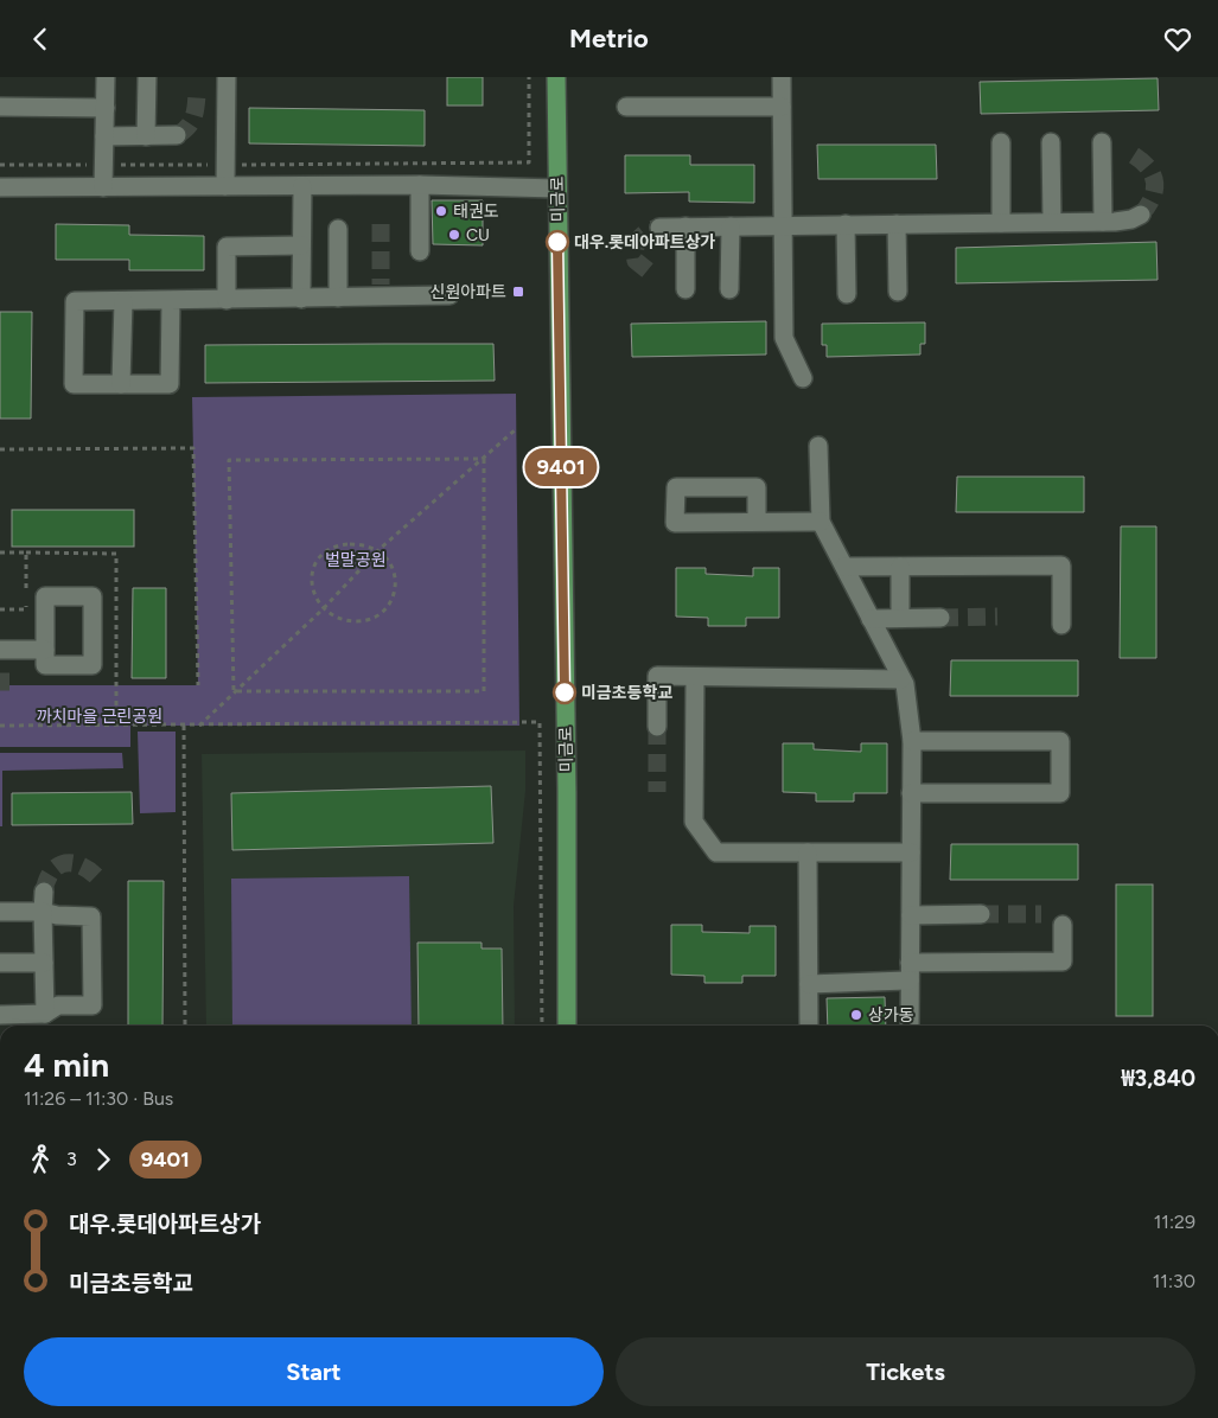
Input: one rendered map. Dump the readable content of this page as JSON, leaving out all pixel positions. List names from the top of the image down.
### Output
{
  "streets": {
    "main road": ["미금로"]
  },
  "parks": ["벌말공원", "까치마을 근린공원"],
  "places": {
    "other": [
      "태권도",
      "CU",
      "대우.롯데아파트상가",
      "미금초등학교",
      "상가동"
    ],
    "transit": ["신원아파트"]
  },
  "lines": ["bus line 9401"],
  "page": {
    "header": "Metrio",
    "on_map": "9401",
    "heading": ["4 min", "11:26 – 11:30 · Bus", "₩3,840"],
    "legs": ["3", "9401"],
    "list": [
      {
        "name": "대우.롯데아파트상가",
        "value": "11:29"
      },
      {
        "name": "미금초등학교",
        "value": "11:30"
      }
    ],
    "buttons": ["Start", "Tickets"]
  }
}
